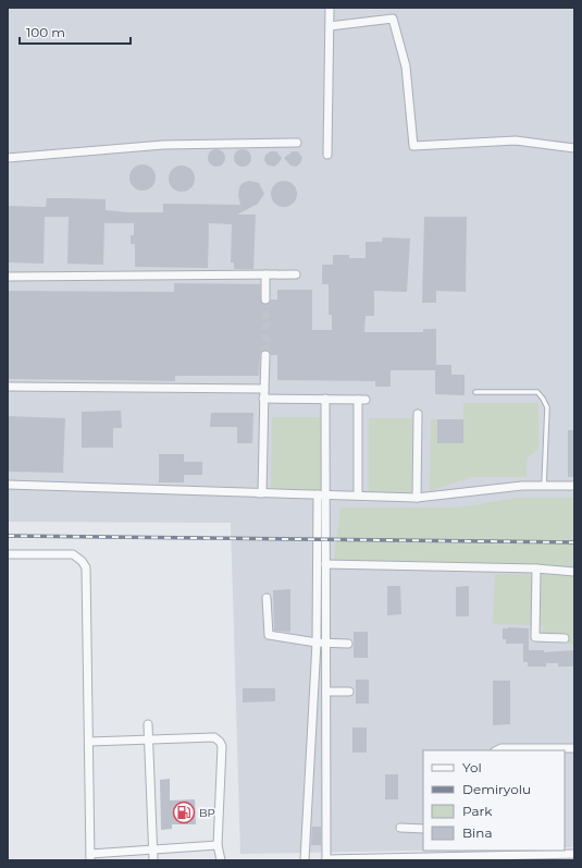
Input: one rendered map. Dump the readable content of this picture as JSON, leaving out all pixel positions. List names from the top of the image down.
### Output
{
  "places": {
    "fuel station": ["BP"]
  },
  "legend": [
    "Yol",
    "Demiryolu",
    "Park",
    "Bina"
  ],
  "scale_bar": "100 m"
}
